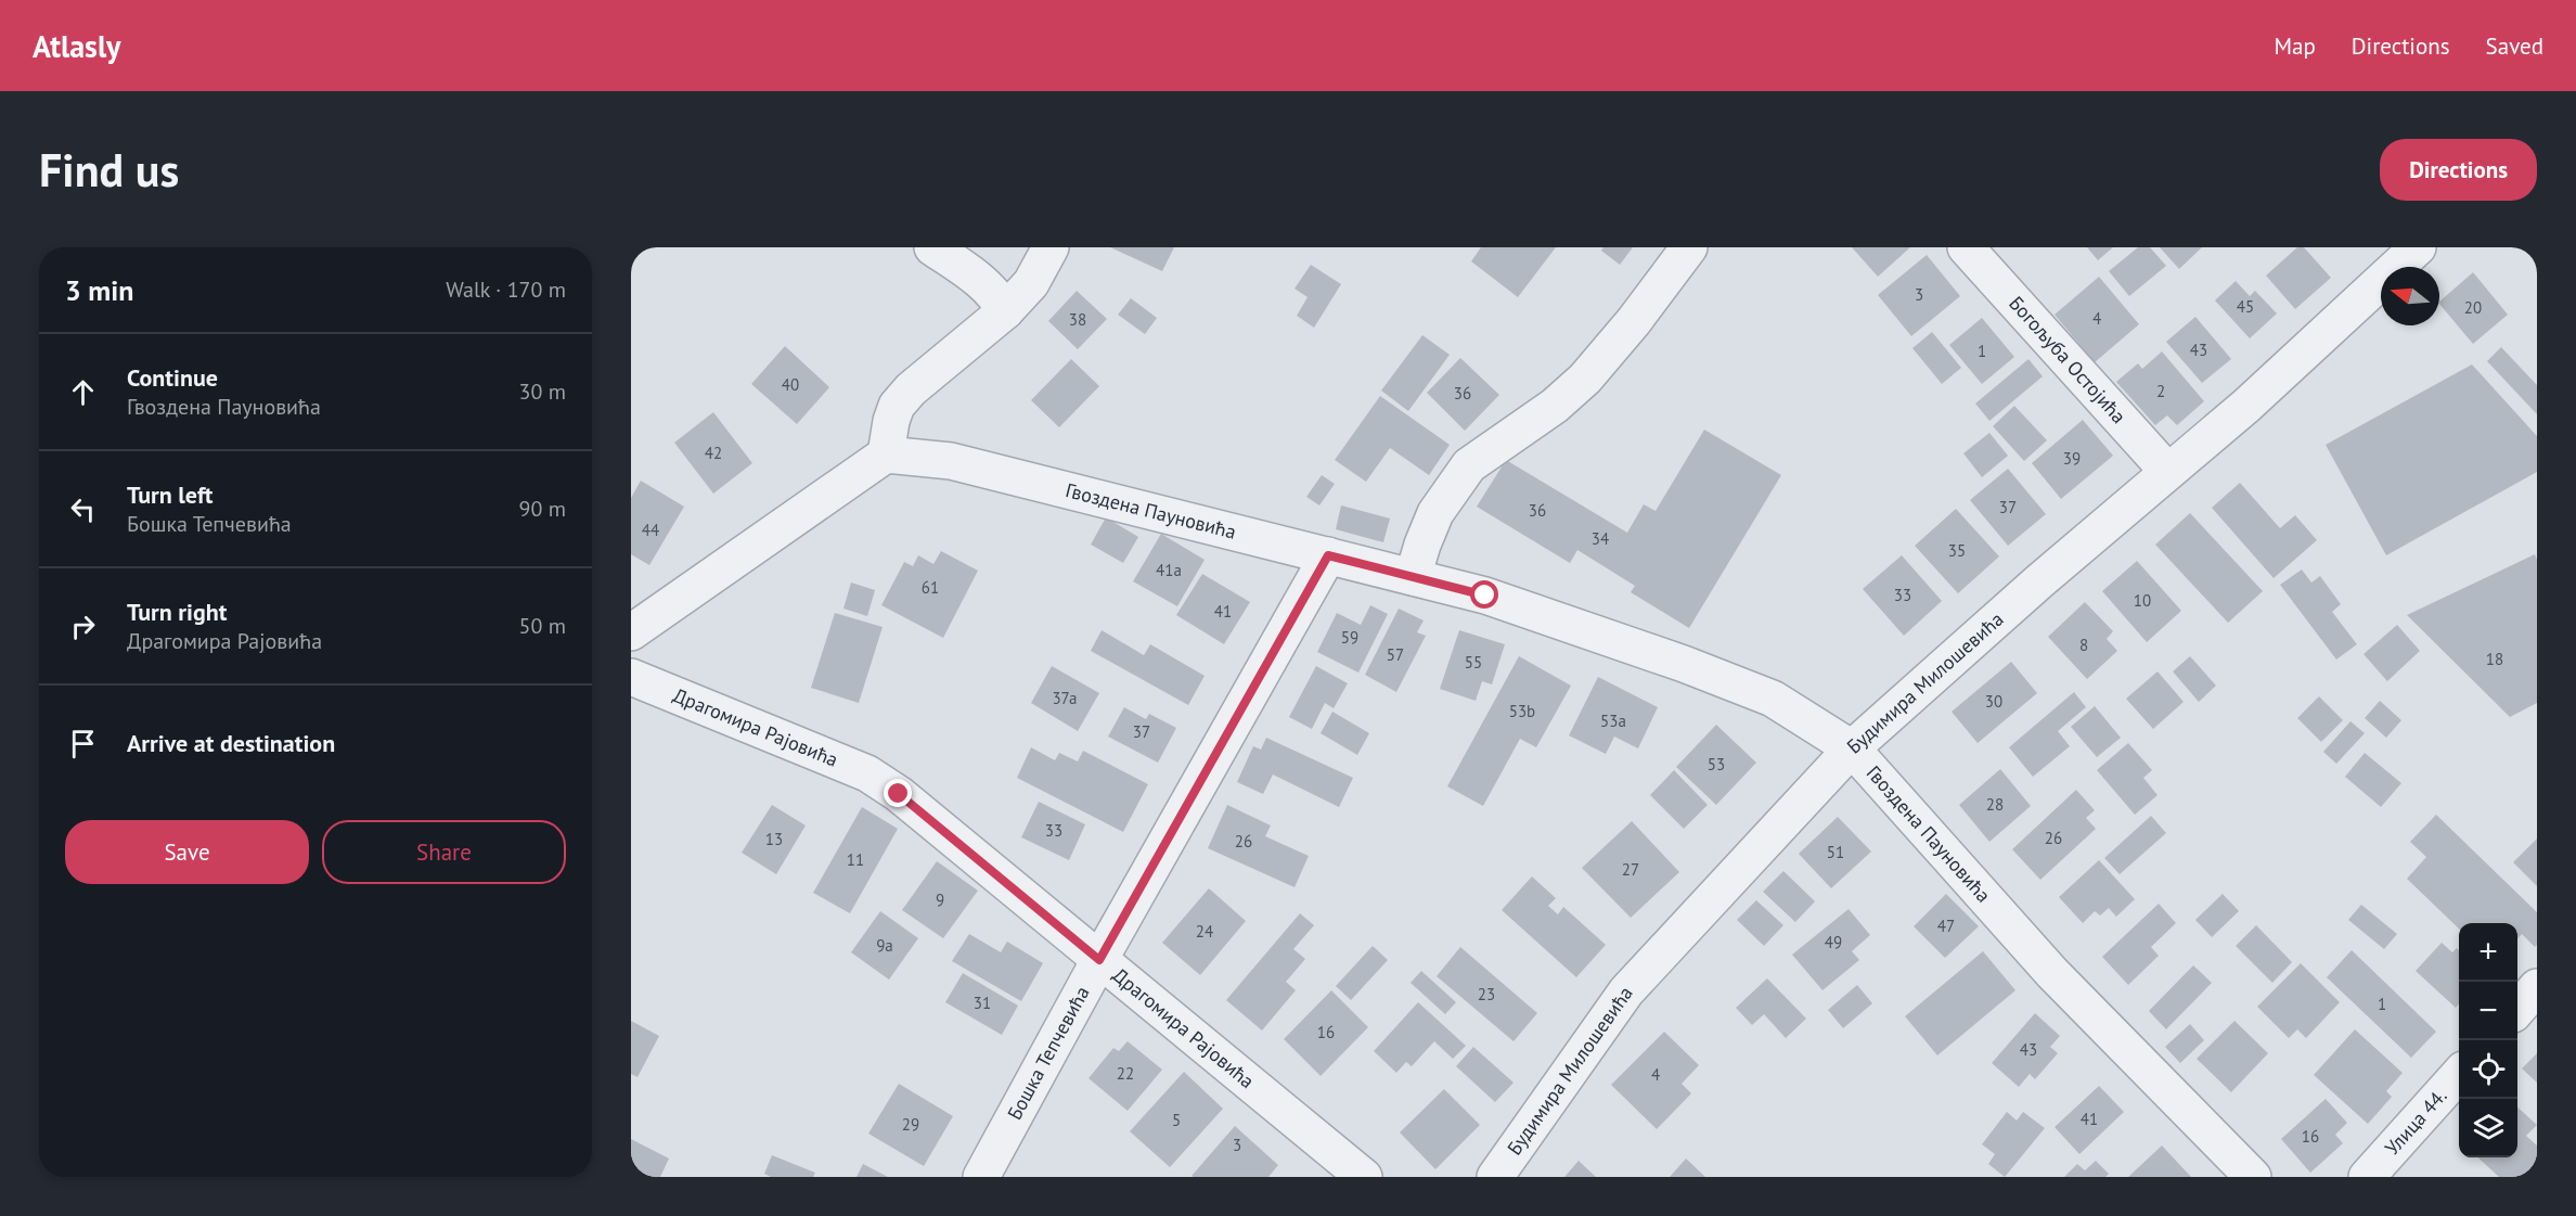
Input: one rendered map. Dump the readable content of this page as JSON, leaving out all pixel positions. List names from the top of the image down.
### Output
{
  "streets": {
    "street": [
      "Богољуба Остојића",
      "Гвоздена Пауновића",
      "Будимира Милошевића",
      "Драгомира Рајовића",
      "Бошка Тепчевића",
      "Улица 44."
    ]
  },
  "crossings": [
    ["Богољуба Остојића", "Будимира Милошевића"],
    ["Гвоздена Пауновића", "Будимира Милошевића"],
    ["Гвоздена Пауновића", "Бошка Тепчевића"],
    ["Драгомира Рајовића", "Бошка Тепчевића"]
  ],
  "house_numbers": [
    "3",
    "45",
    "20",
    "4",
    "38",
    "43",
    "1",
    "40",
    "2",
    "36",
    "42",
    "39",
    "37",
    "36",
    "44",
    "34",
    "35",
    "41a",
    "61",
    "33",
    "10",
    "41",
    "59",
    "8",
    "57",
    "18",
    "55",
    "37a",
    "30",
    "53b",
    "53a",
    "37",
    "53",
    "28",
    "33",
    "26",
    "13",
    "26",
    "51",
    "11",
    "27",
    "9",
    "47",
    "24",
    "49",
    "9a",
    "23",
    "31",
    "1",
    "16",
    "43",
    "22",
    "4",
    "41",
    "5",
    "29",
    "16",
    "3"
  ],
  "north": "left",
  "page": {
    "header": "Atlasly",
    "nav": ["Map", "Directions", "Saved"],
    "buttons": [
      "Directions",
      ["Save", "Share"]
    ],
    "title": "Find us",
    "heading": ["3 min", "Walk · 170 m"],
    "list": [
      ["Continue", "Гвоздена Пауновића", "30 m"],
      ["Turn left", "Бошка Тепчевића", "90 m"],
      ["Turn right", "Драгомира Рајовића", "50 m"],
      "Arrive at destination"
    ],
    "map_buttons": ["+", "−"]
  }
}
